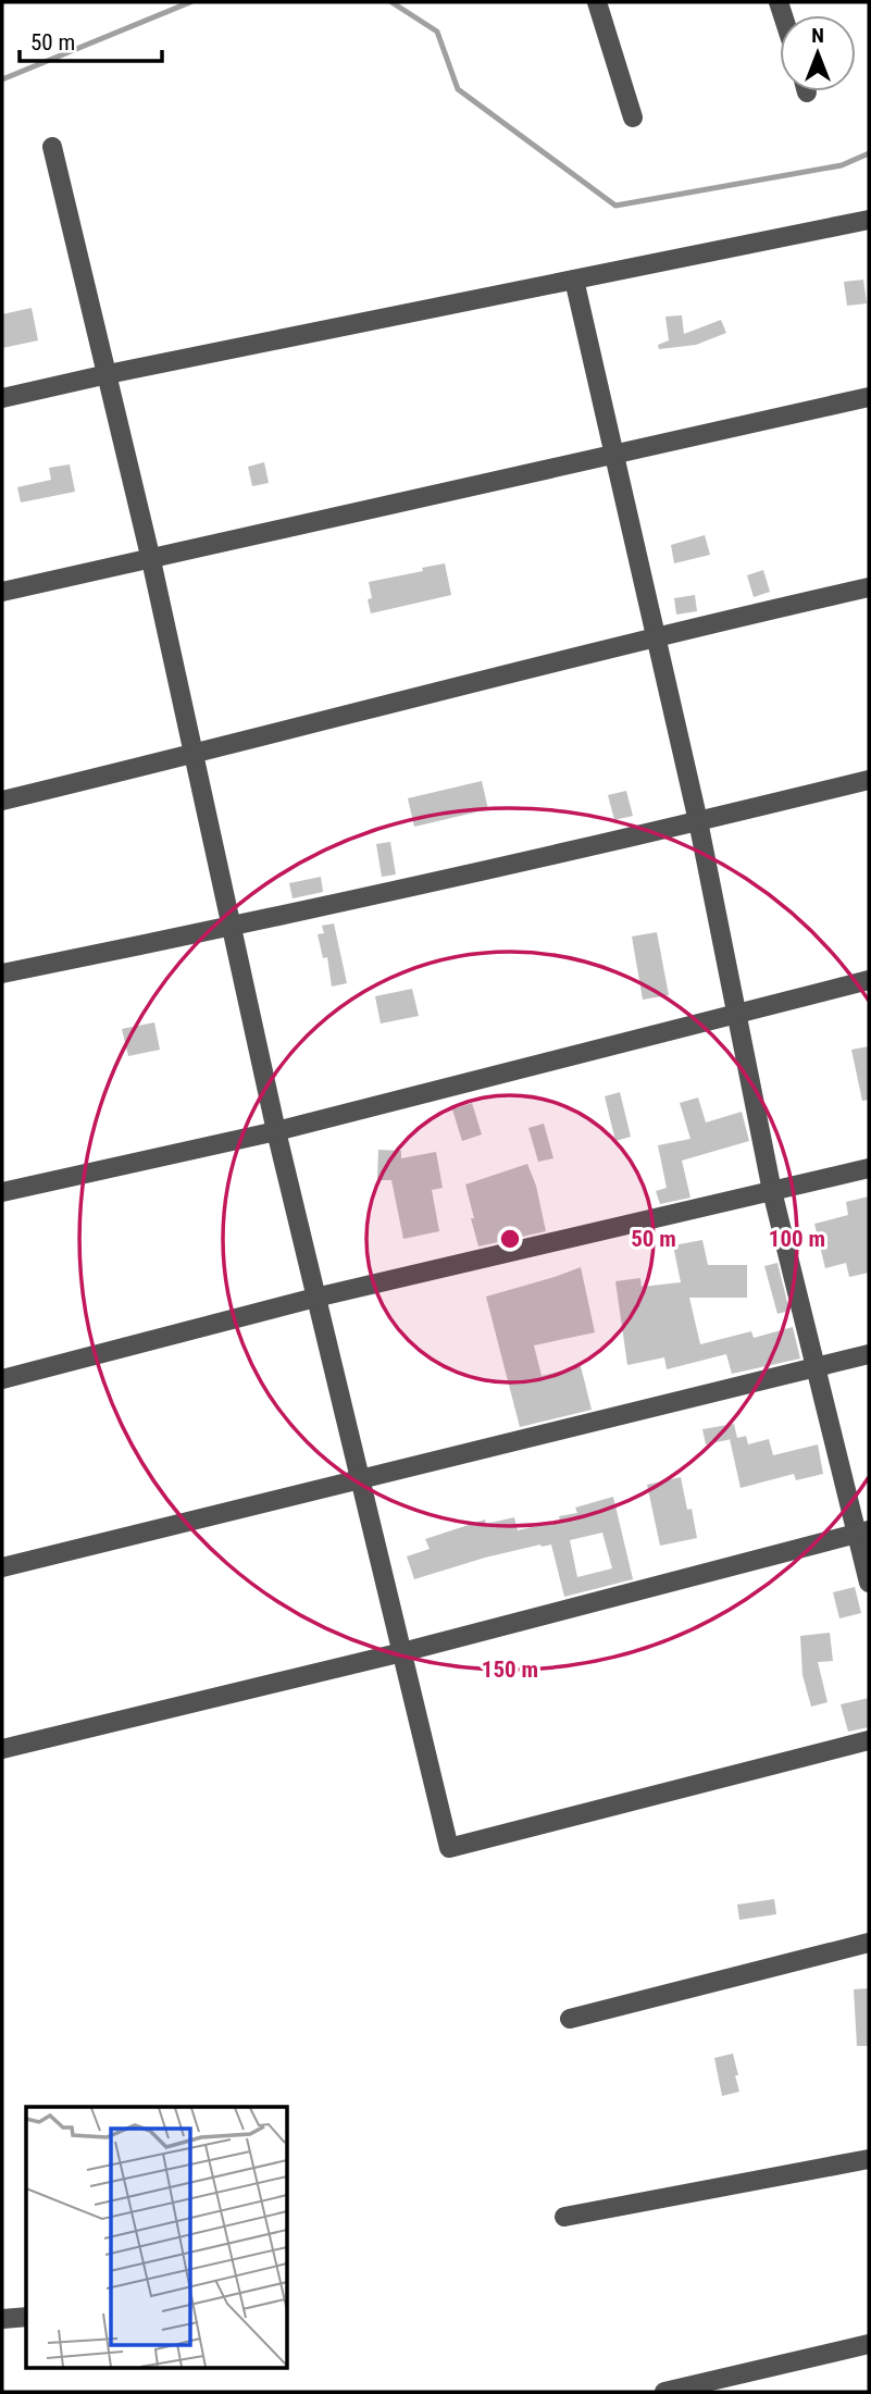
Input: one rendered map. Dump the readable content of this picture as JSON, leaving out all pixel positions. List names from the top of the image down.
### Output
{
  "scale_bar": "50 m",
  "north": "top",
  "rings": ["50 m", "100 m", "150 m"]
}
